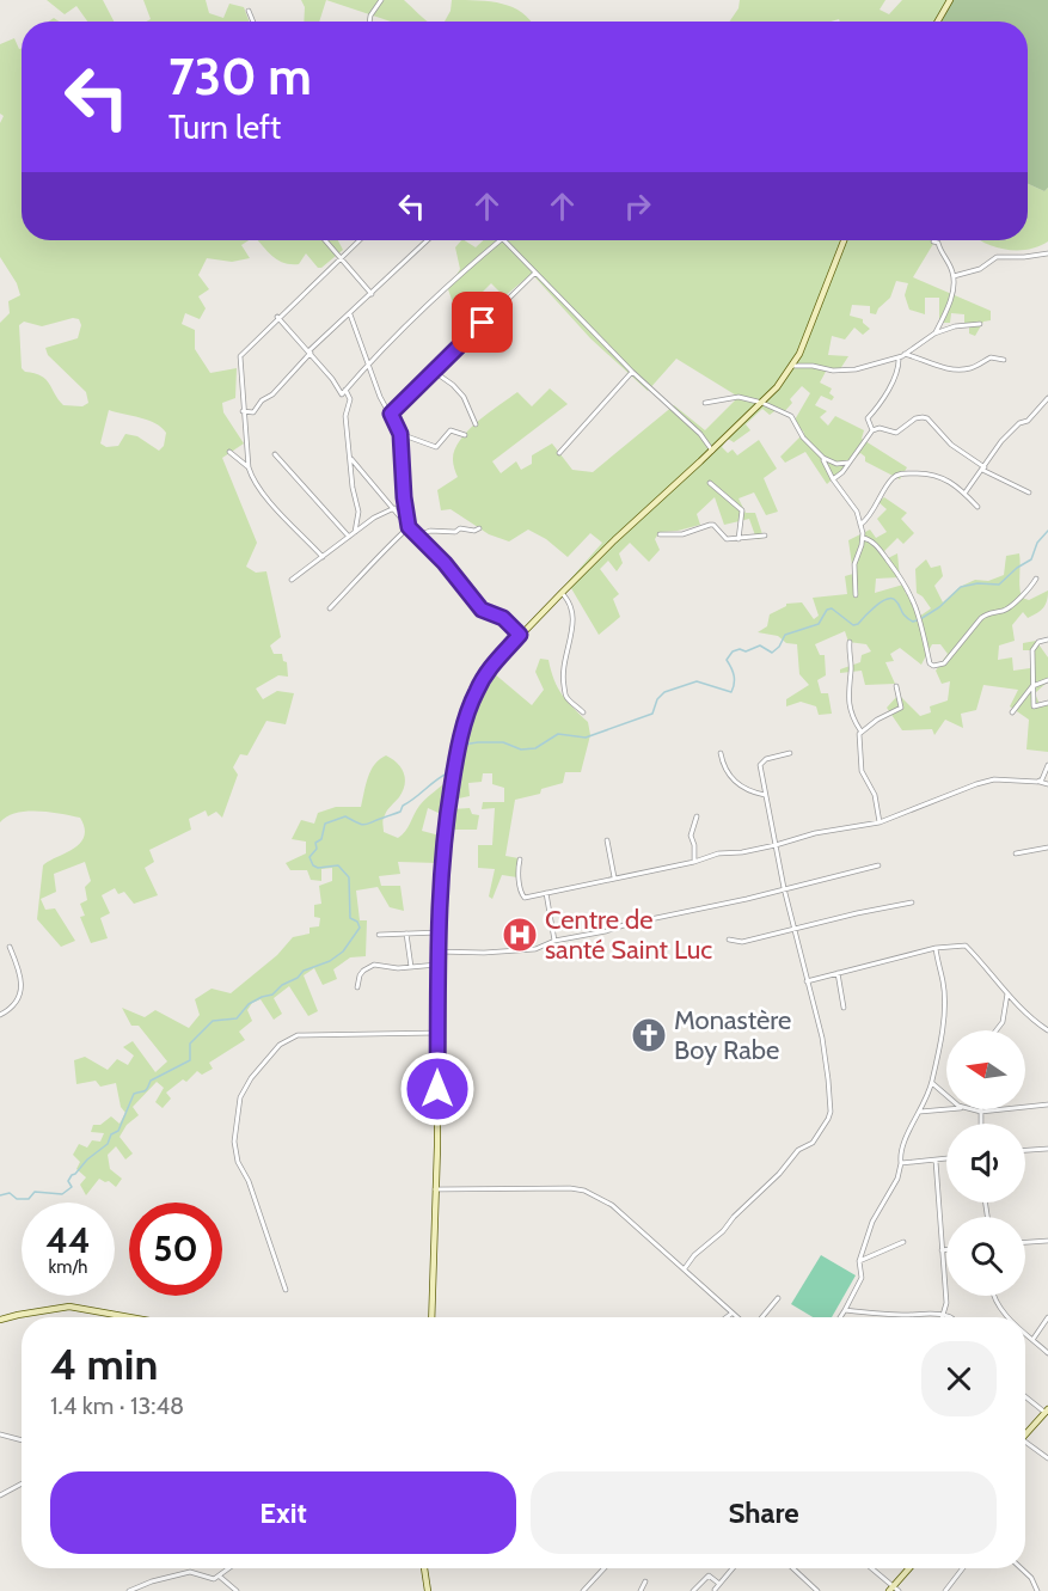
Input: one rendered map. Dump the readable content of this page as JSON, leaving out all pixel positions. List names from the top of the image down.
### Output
{
  "places": {
    "hospital": ["Centre de santé Saint Luc"],
    "church": ["Monastère Boy Rabe"]
  },
  "north": "left",
  "page": {
    "turn": ["730 m", "Turn left"],
    "speed": "44 km/h",
    "limit": "50",
    "heading": ["4 min", "1.4 km · 13:48"],
    "buttons": ["Exit", "Share"]
  }
}
